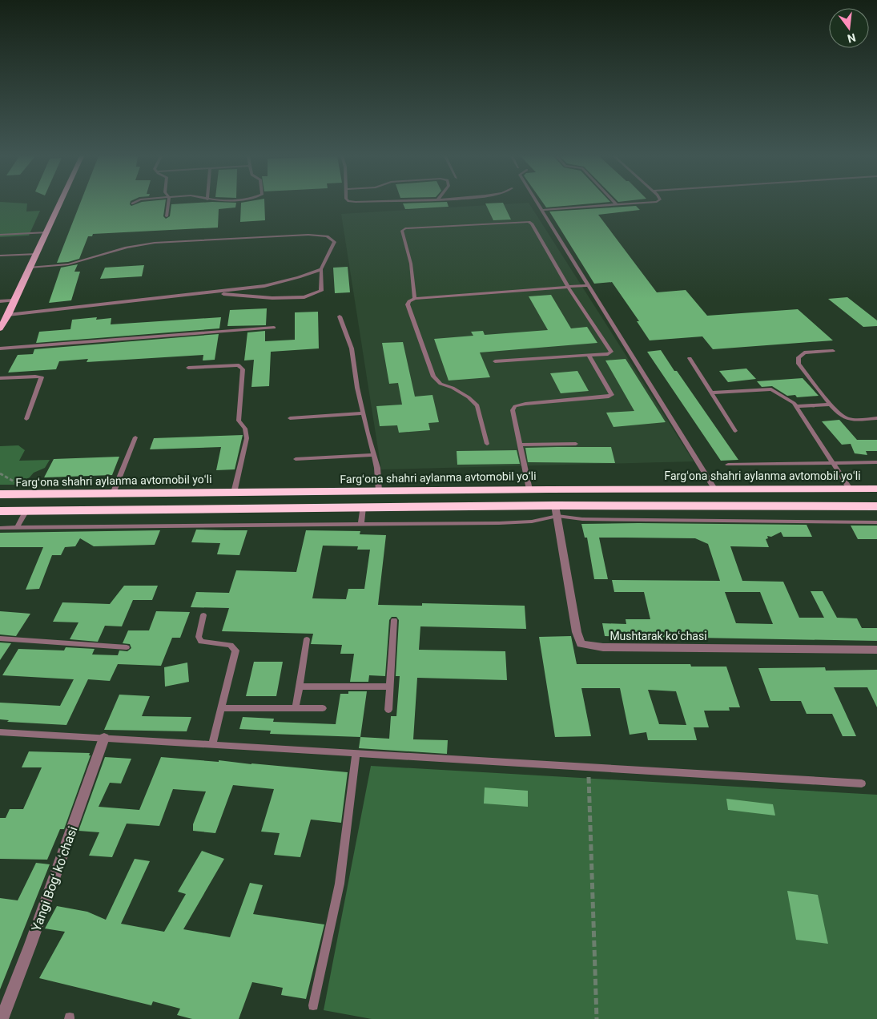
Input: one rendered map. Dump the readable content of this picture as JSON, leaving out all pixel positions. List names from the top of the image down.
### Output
{
  "streets": {
    "highway": ["Fargʻona shahri aylanma avtomobil yoʻli"],
    "street": ["Mushtarak koʻchasi", "Yangi Bogʻ koʻchasi"]
  },
  "north": "bottom"
}
